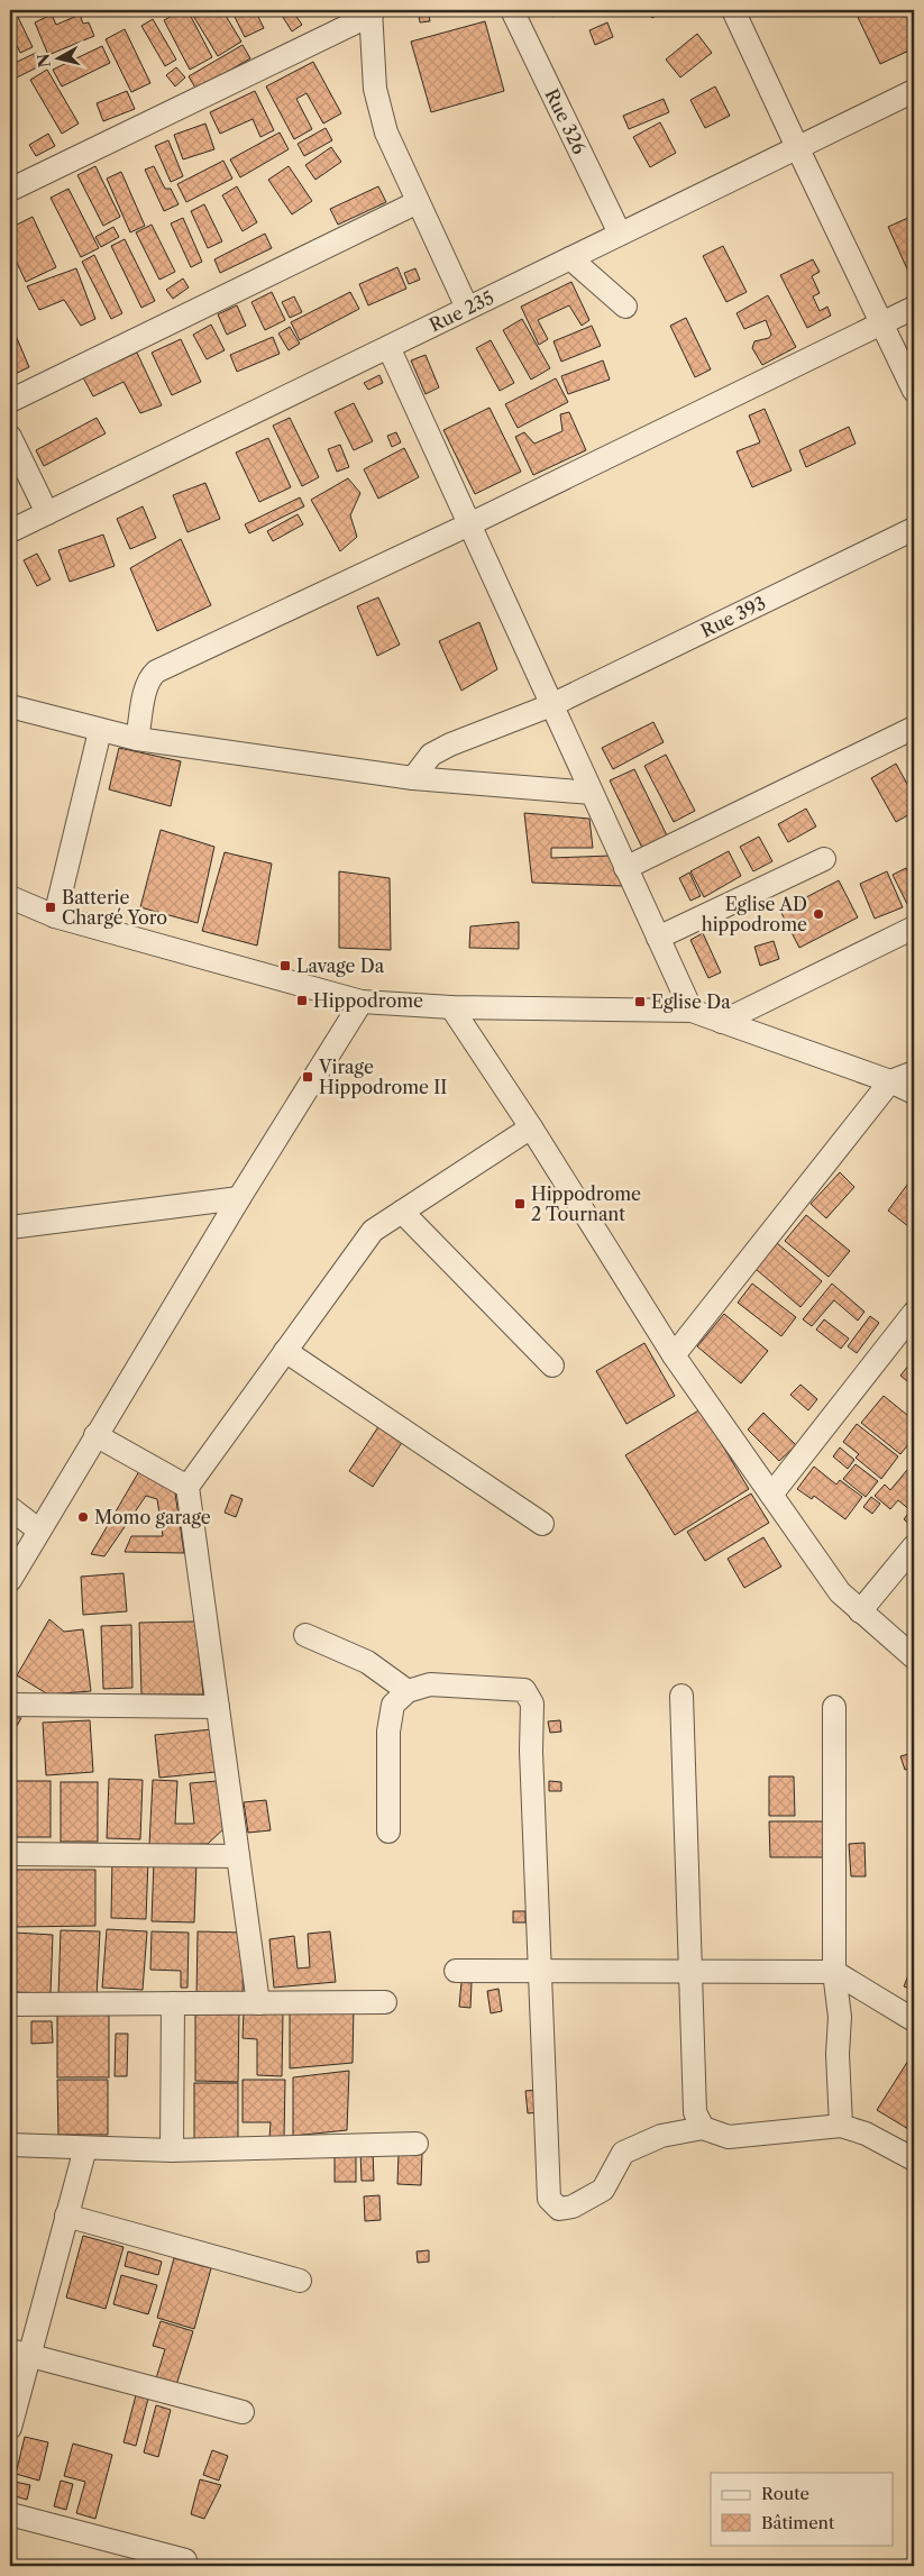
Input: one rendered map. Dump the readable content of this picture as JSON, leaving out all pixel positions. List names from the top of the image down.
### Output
{
  "streets": {
    "street": ["Rue 326", "Rue 235", "Rue 393"]
  },
  "crossings": [
    ["Rue 326", "Rue 235"]
  ],
  "places": {
    "transit": [
      "Batterie Chargé Yoro",
      "Lavage Da",
      "Hippodrome",
      "Eglise Da",
      "Virage Hippodrome II",
      "Hippodrome 2 Tournant"
    ],
    "other": ["Eglise AD hippodrome", "Momo garage"]
  },
  "legend": ["Route", "Bâtiment"],
  "north": "left"
}
